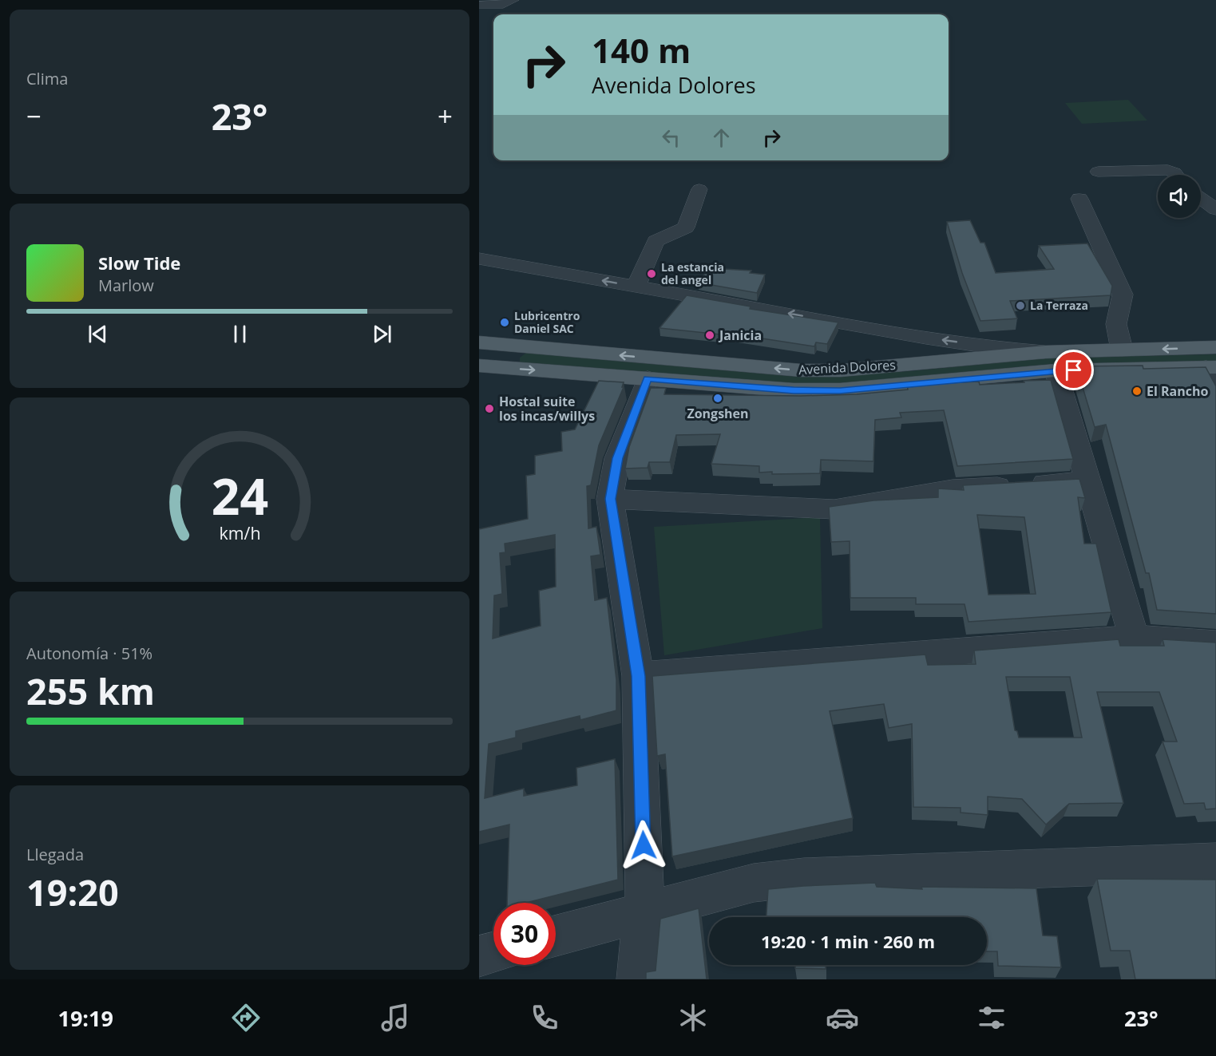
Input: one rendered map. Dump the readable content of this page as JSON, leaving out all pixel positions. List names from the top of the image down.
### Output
{
  "streets": {
    "main road": ["Avenida Dolores"]
  },
  "places": [
    "La estancia del angel",
    "La Terraza",
    "Lubricentro Daniel SAC",
    "Janicia",
    "El Rancho",
    "Zongshen",
    "Hostal suite los incas/willys"
  ],
  "page": {
    "tile": [
      "Clima",
      ["Autonomía · 51%", "255 km"],
      ["Llegada", "19:20"]
    ],
    "turn": ["140 m", "Avenida Dolores"],
    "heat": ["−", "23°", "+"],
    "song": ["Slow Tide", "Marlow"],
    "limit": "30",
    "trip": "19:20 · 1 min · 260 m",
    "tabs": ["19:19", "23°"],
    "gauge": ["24", "km/h"]
  }
}
